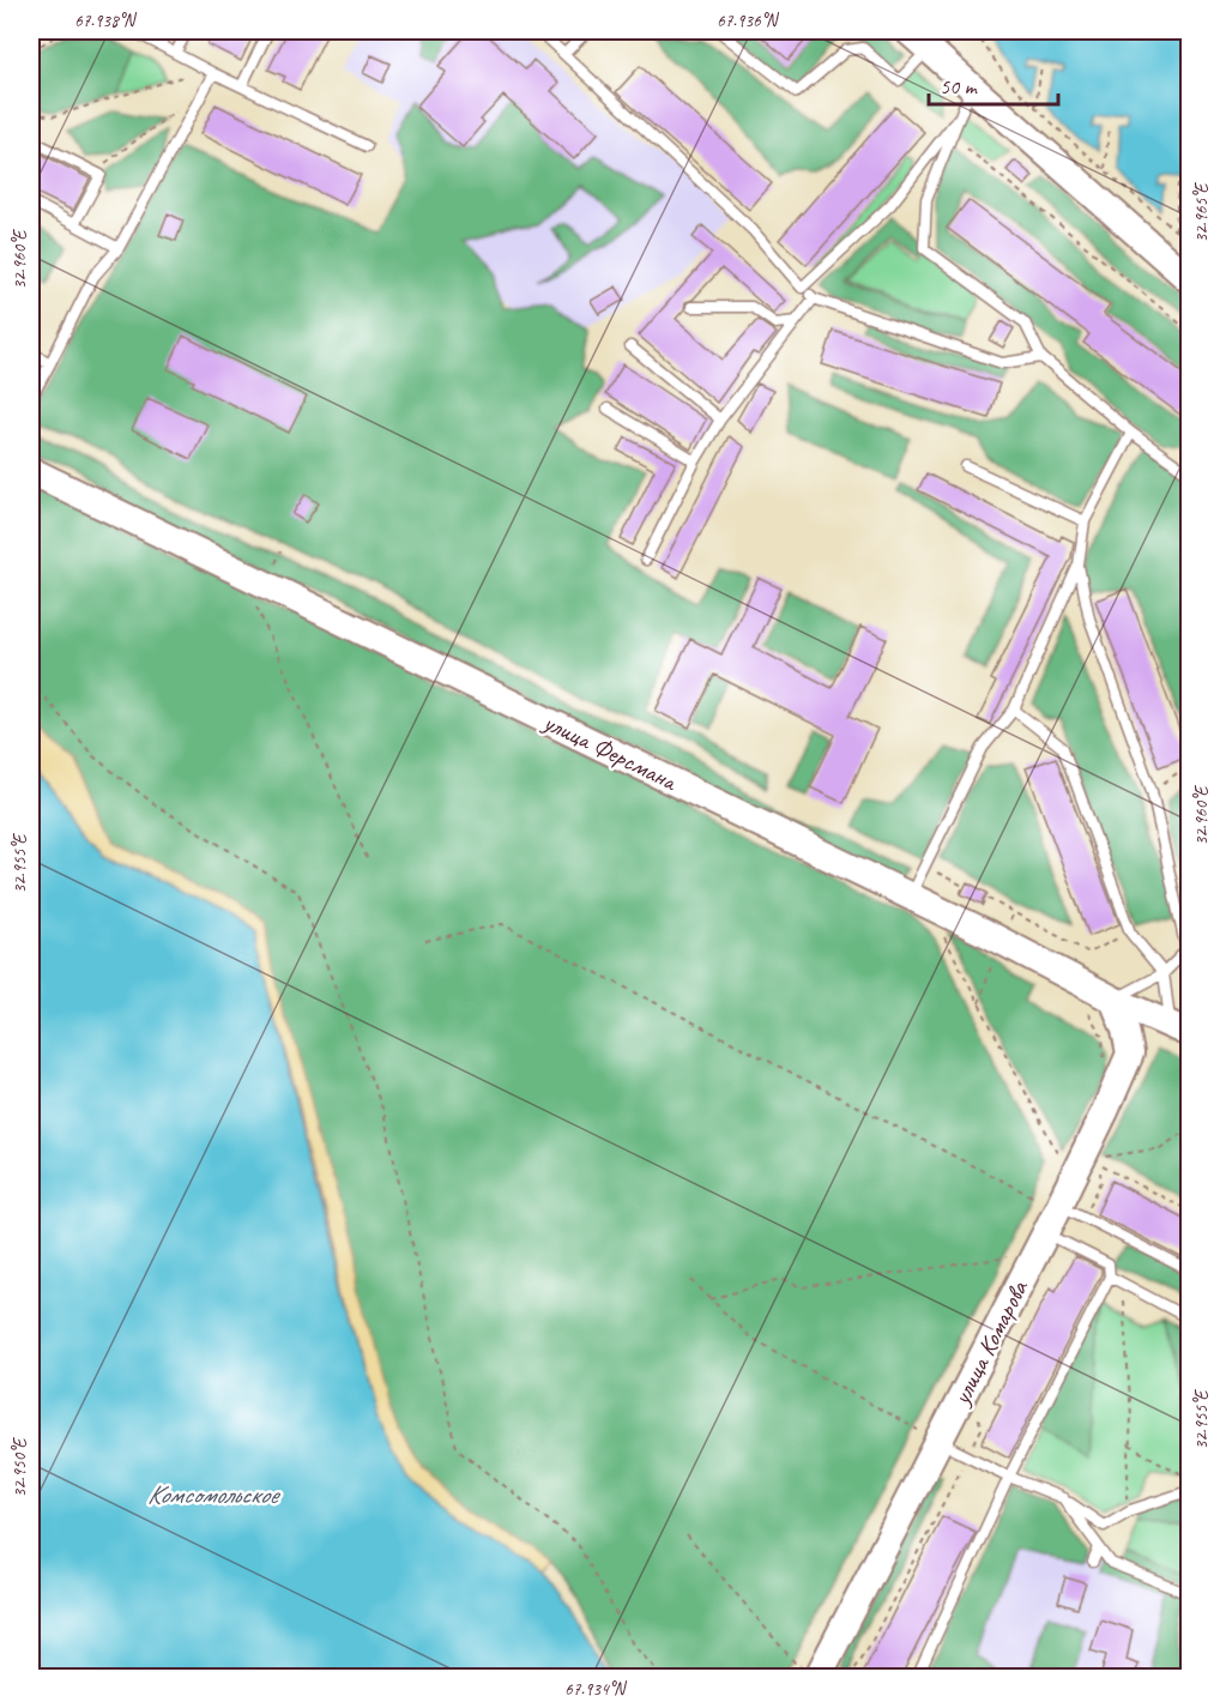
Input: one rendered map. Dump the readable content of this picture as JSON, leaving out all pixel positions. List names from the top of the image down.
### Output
{
  "streets": {
    "street": ["улица Ферсмана", "улица Комарова"]
  },
  "water": ["Комсомольское"],
  "scale_bar": "50 m",
  "coordinates": [
    "67.938°N",
    "67.936°N",
    "32.965°E",
    "32.960°E",
    "32.955°E",
    "32.950°E",
    "67.934°N"
  ]
}
